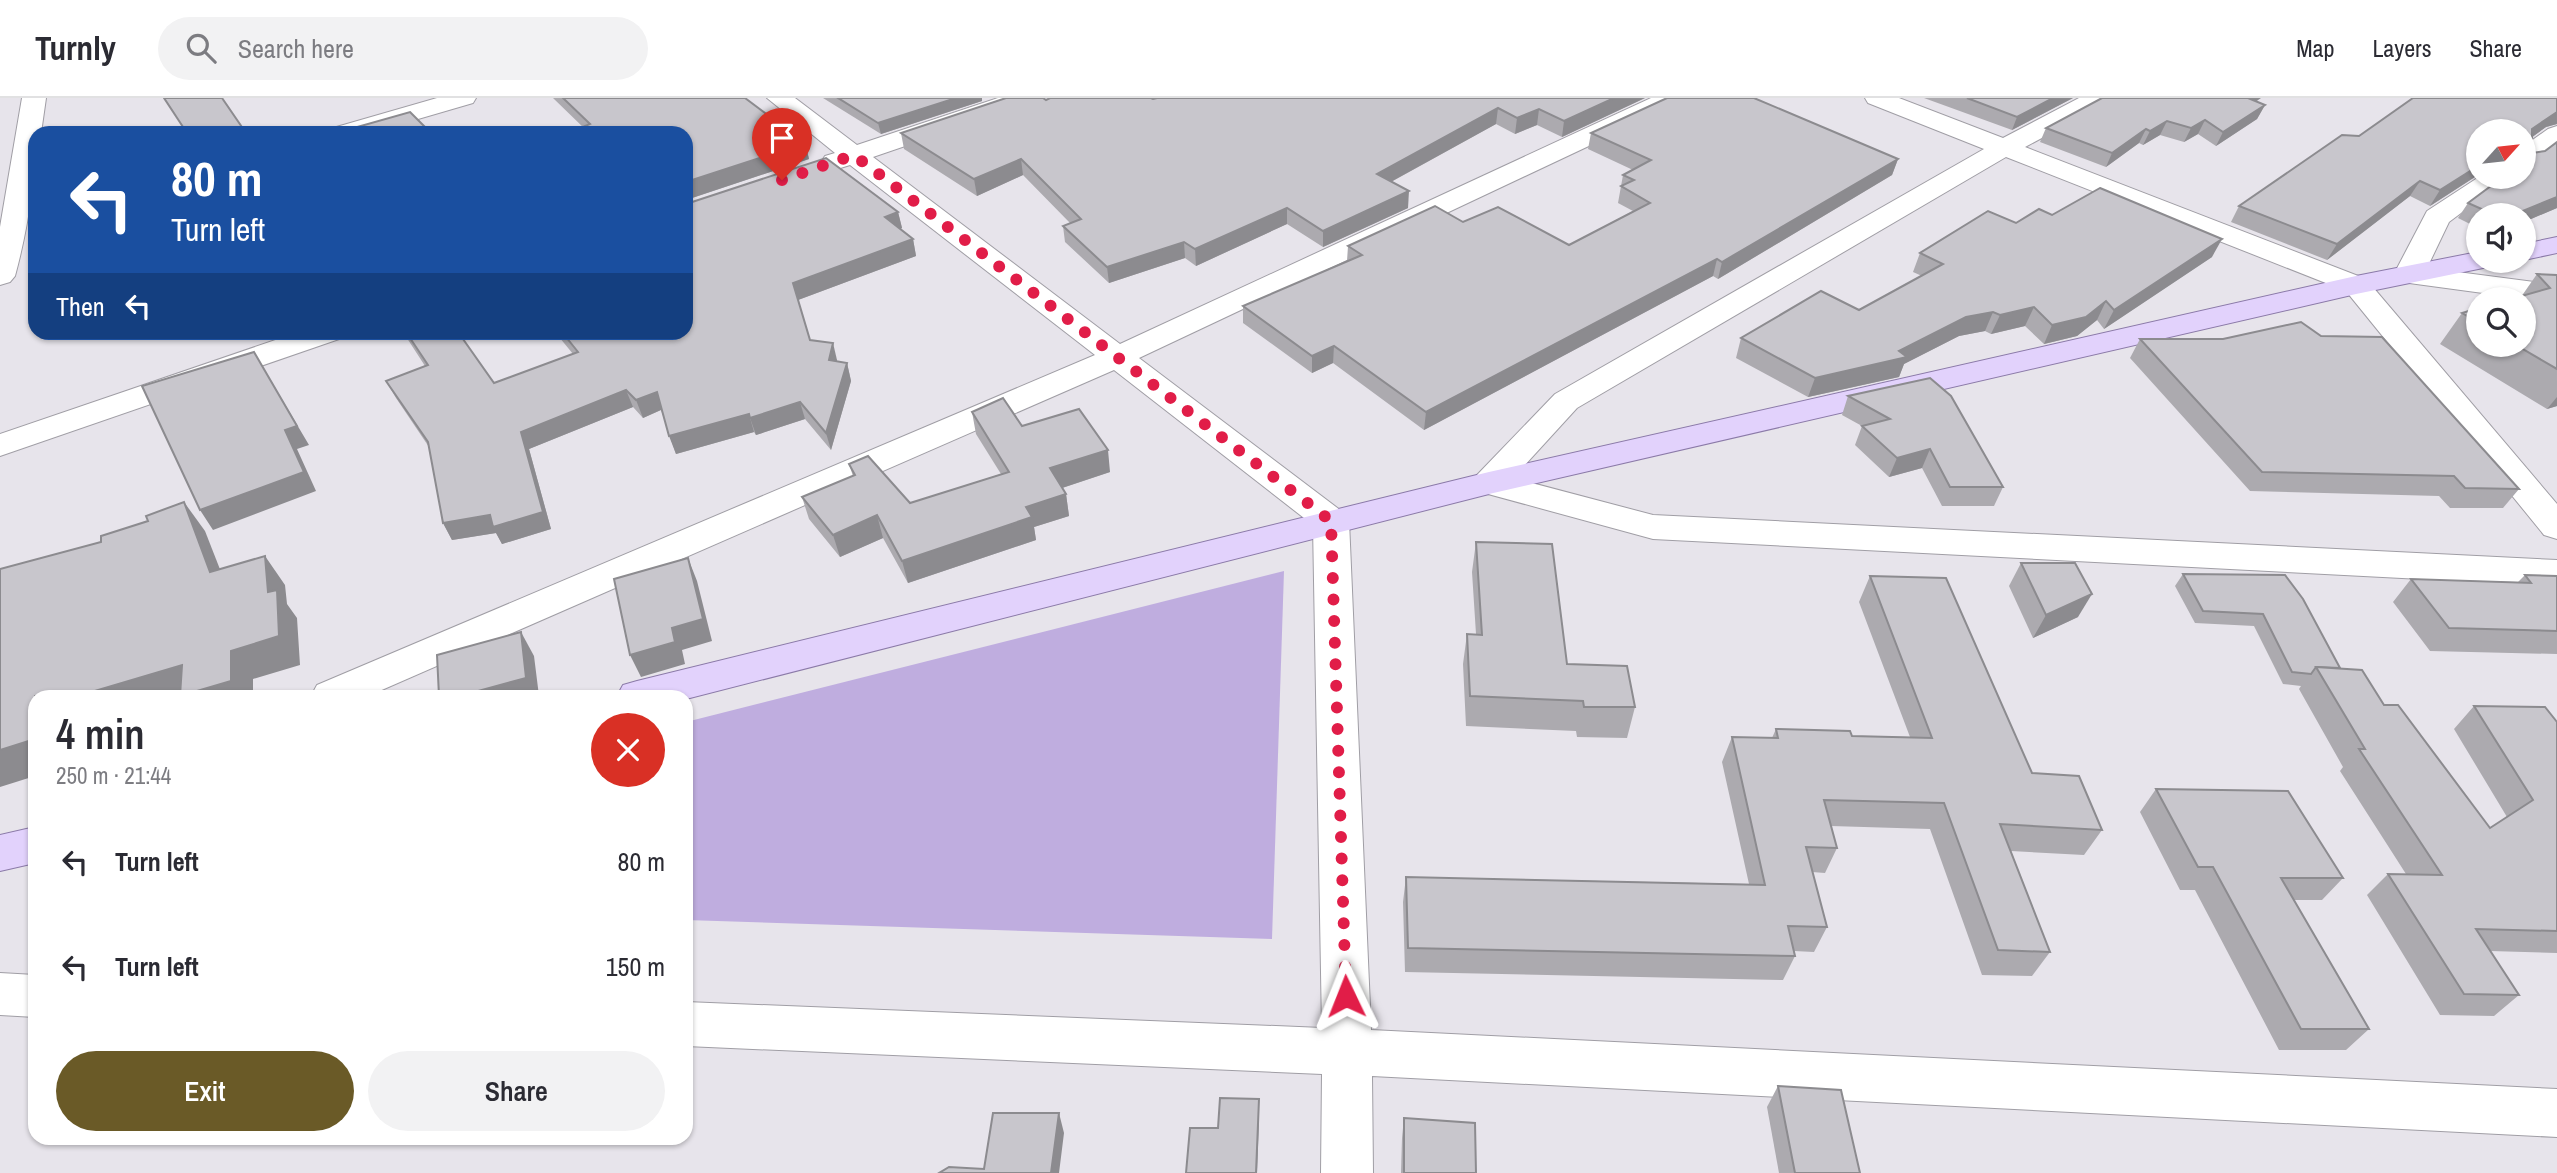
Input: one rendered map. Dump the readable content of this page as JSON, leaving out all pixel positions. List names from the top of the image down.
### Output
{
  "north": "top right",
  "page": {
    "header": "Turnly",
    "search": "Search here",
    "nav": ["Map", "Layers", "Share"],
    "turn": ["80 m", "Turn left"],
    "then": "Then",
    "heading": ["4 min", "250 m · 21:44"],
    "list": [
      {
        "name": "Turn left",
        "value": "80 m"
      },
      {
        "name": "Turn left",
        "value": "150 m"
      }
    ],
    "buttons": ["Exit", "Share"]
  }
}
